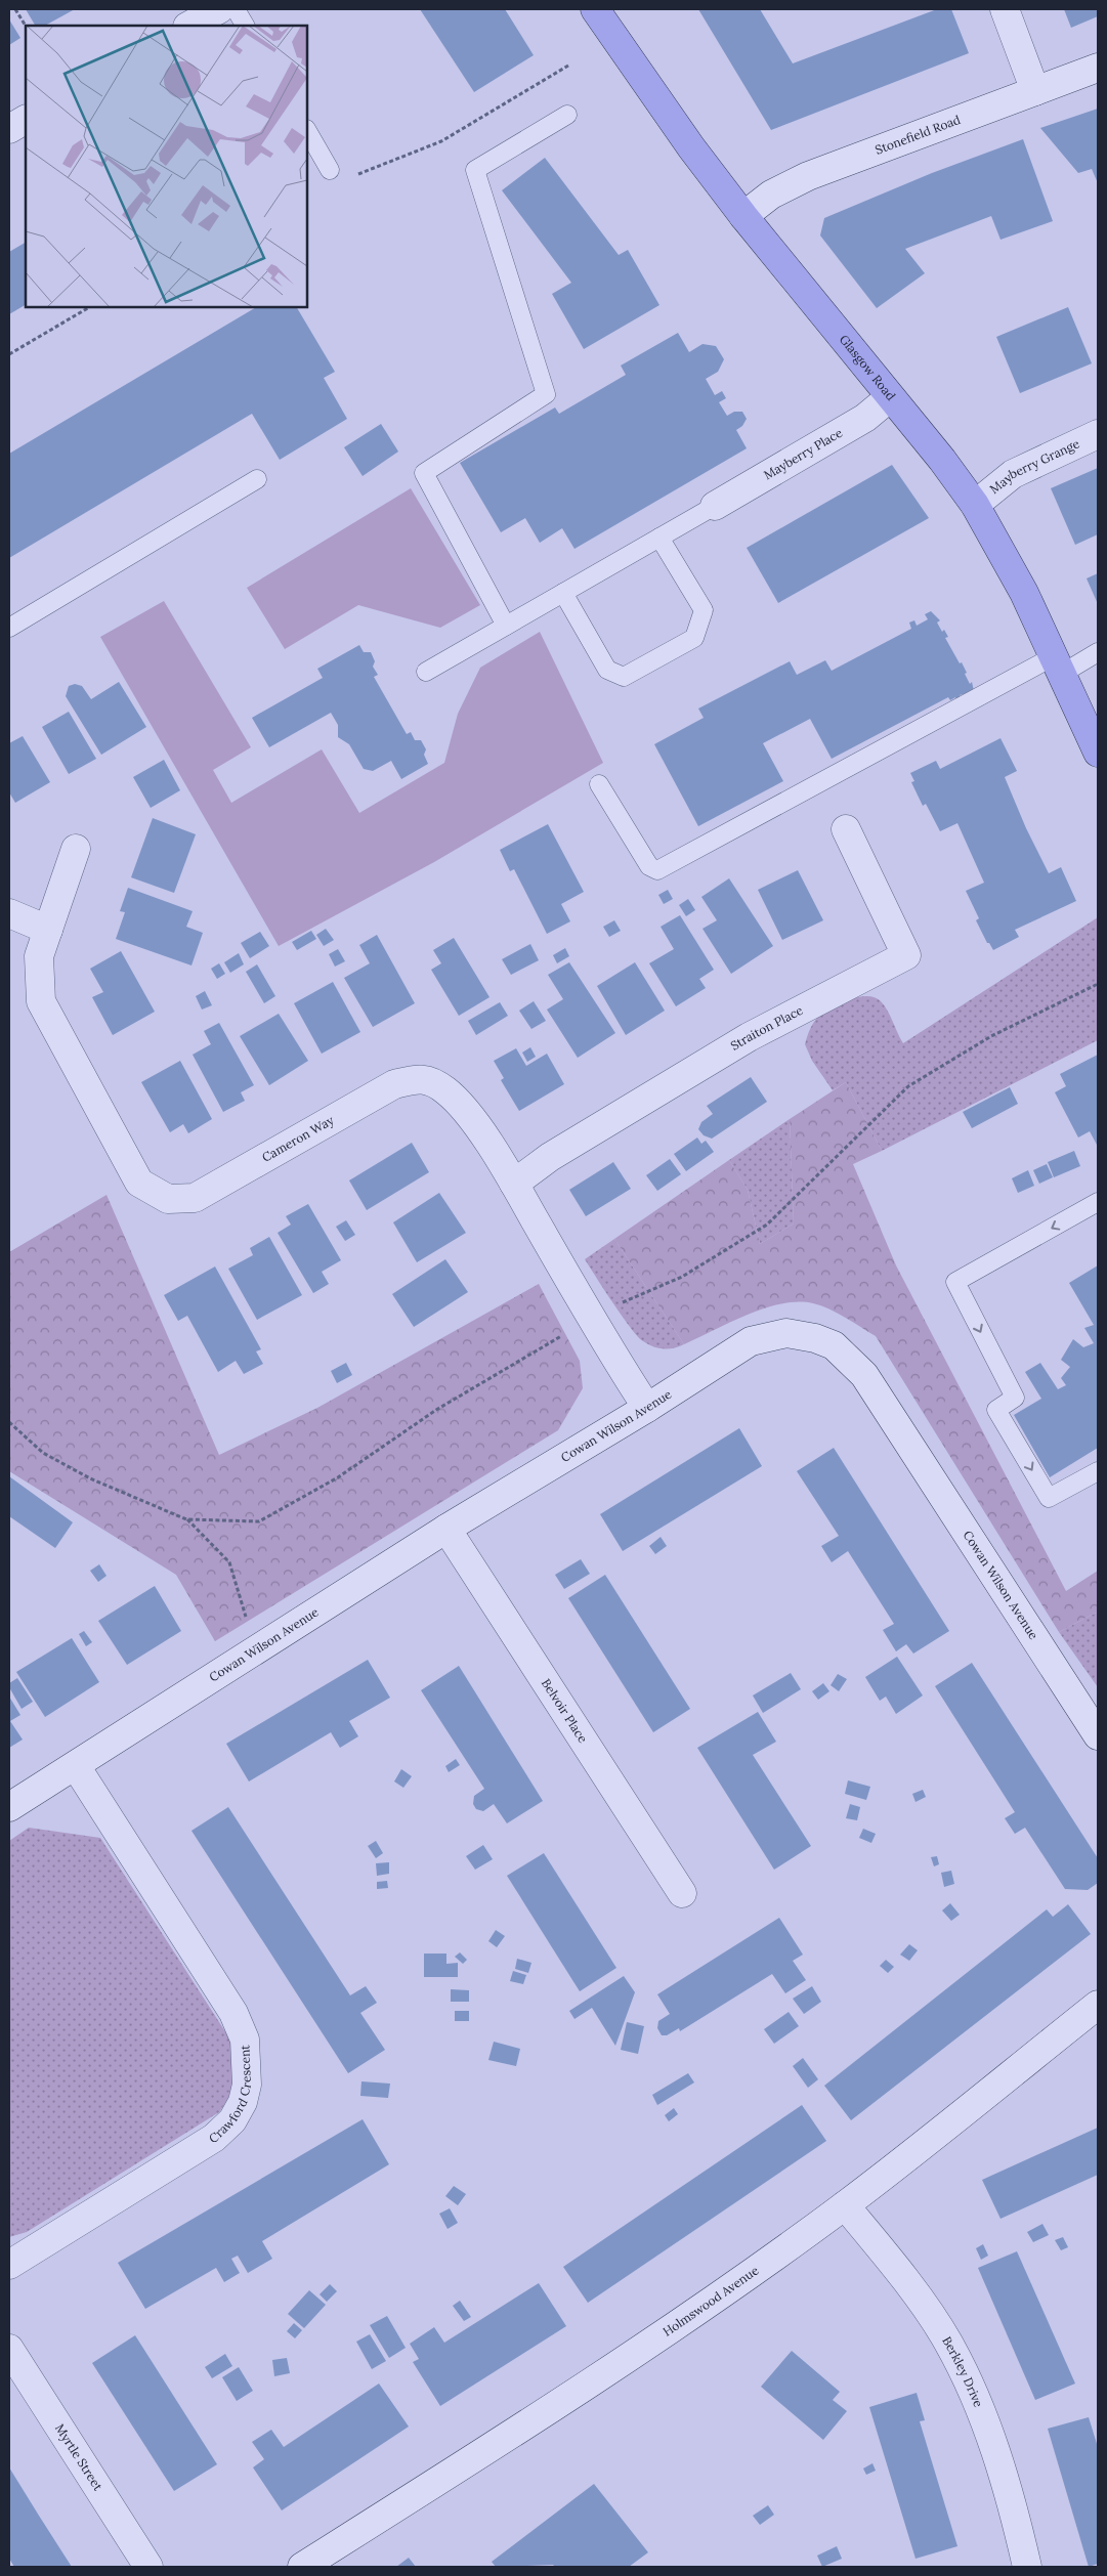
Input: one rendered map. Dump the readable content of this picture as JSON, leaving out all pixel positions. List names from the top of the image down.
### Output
{
  "streets": {
    "main road": ["Glasgow Road"],
    "street": [
      "Stonefield Road",
      "Mayberry Place",
      "Mayberry Grange",
      "Straiton Place",
      "Cameron Way",
      "Cowan Wilson Avenue",
      "Belvoir Place",
      "Crawford Crescent",
      "Holmswood Avenue",
      "Berkley Drive",
      "Myrtle Street"
    ]
  },
  "crossings": [
    ["Stonefield Road", "Glasgow Road"],
    ["Glasgow Road", "Mayberry Place"],
    ["Glasgow Road", "Mayberry Grange"],
    ["Straiton Place", "Cameron Way"],
    ["Cameron Way", "Cowan Wilson Avenue"],
    ["Cowan Wilson Avenue", "Belvoir Place"],
    ["Cowan Wilson Avenue", "Crawford Crescent"],
    ["Holmswood Avenue", "Berkley Drive"]
  ]
}
